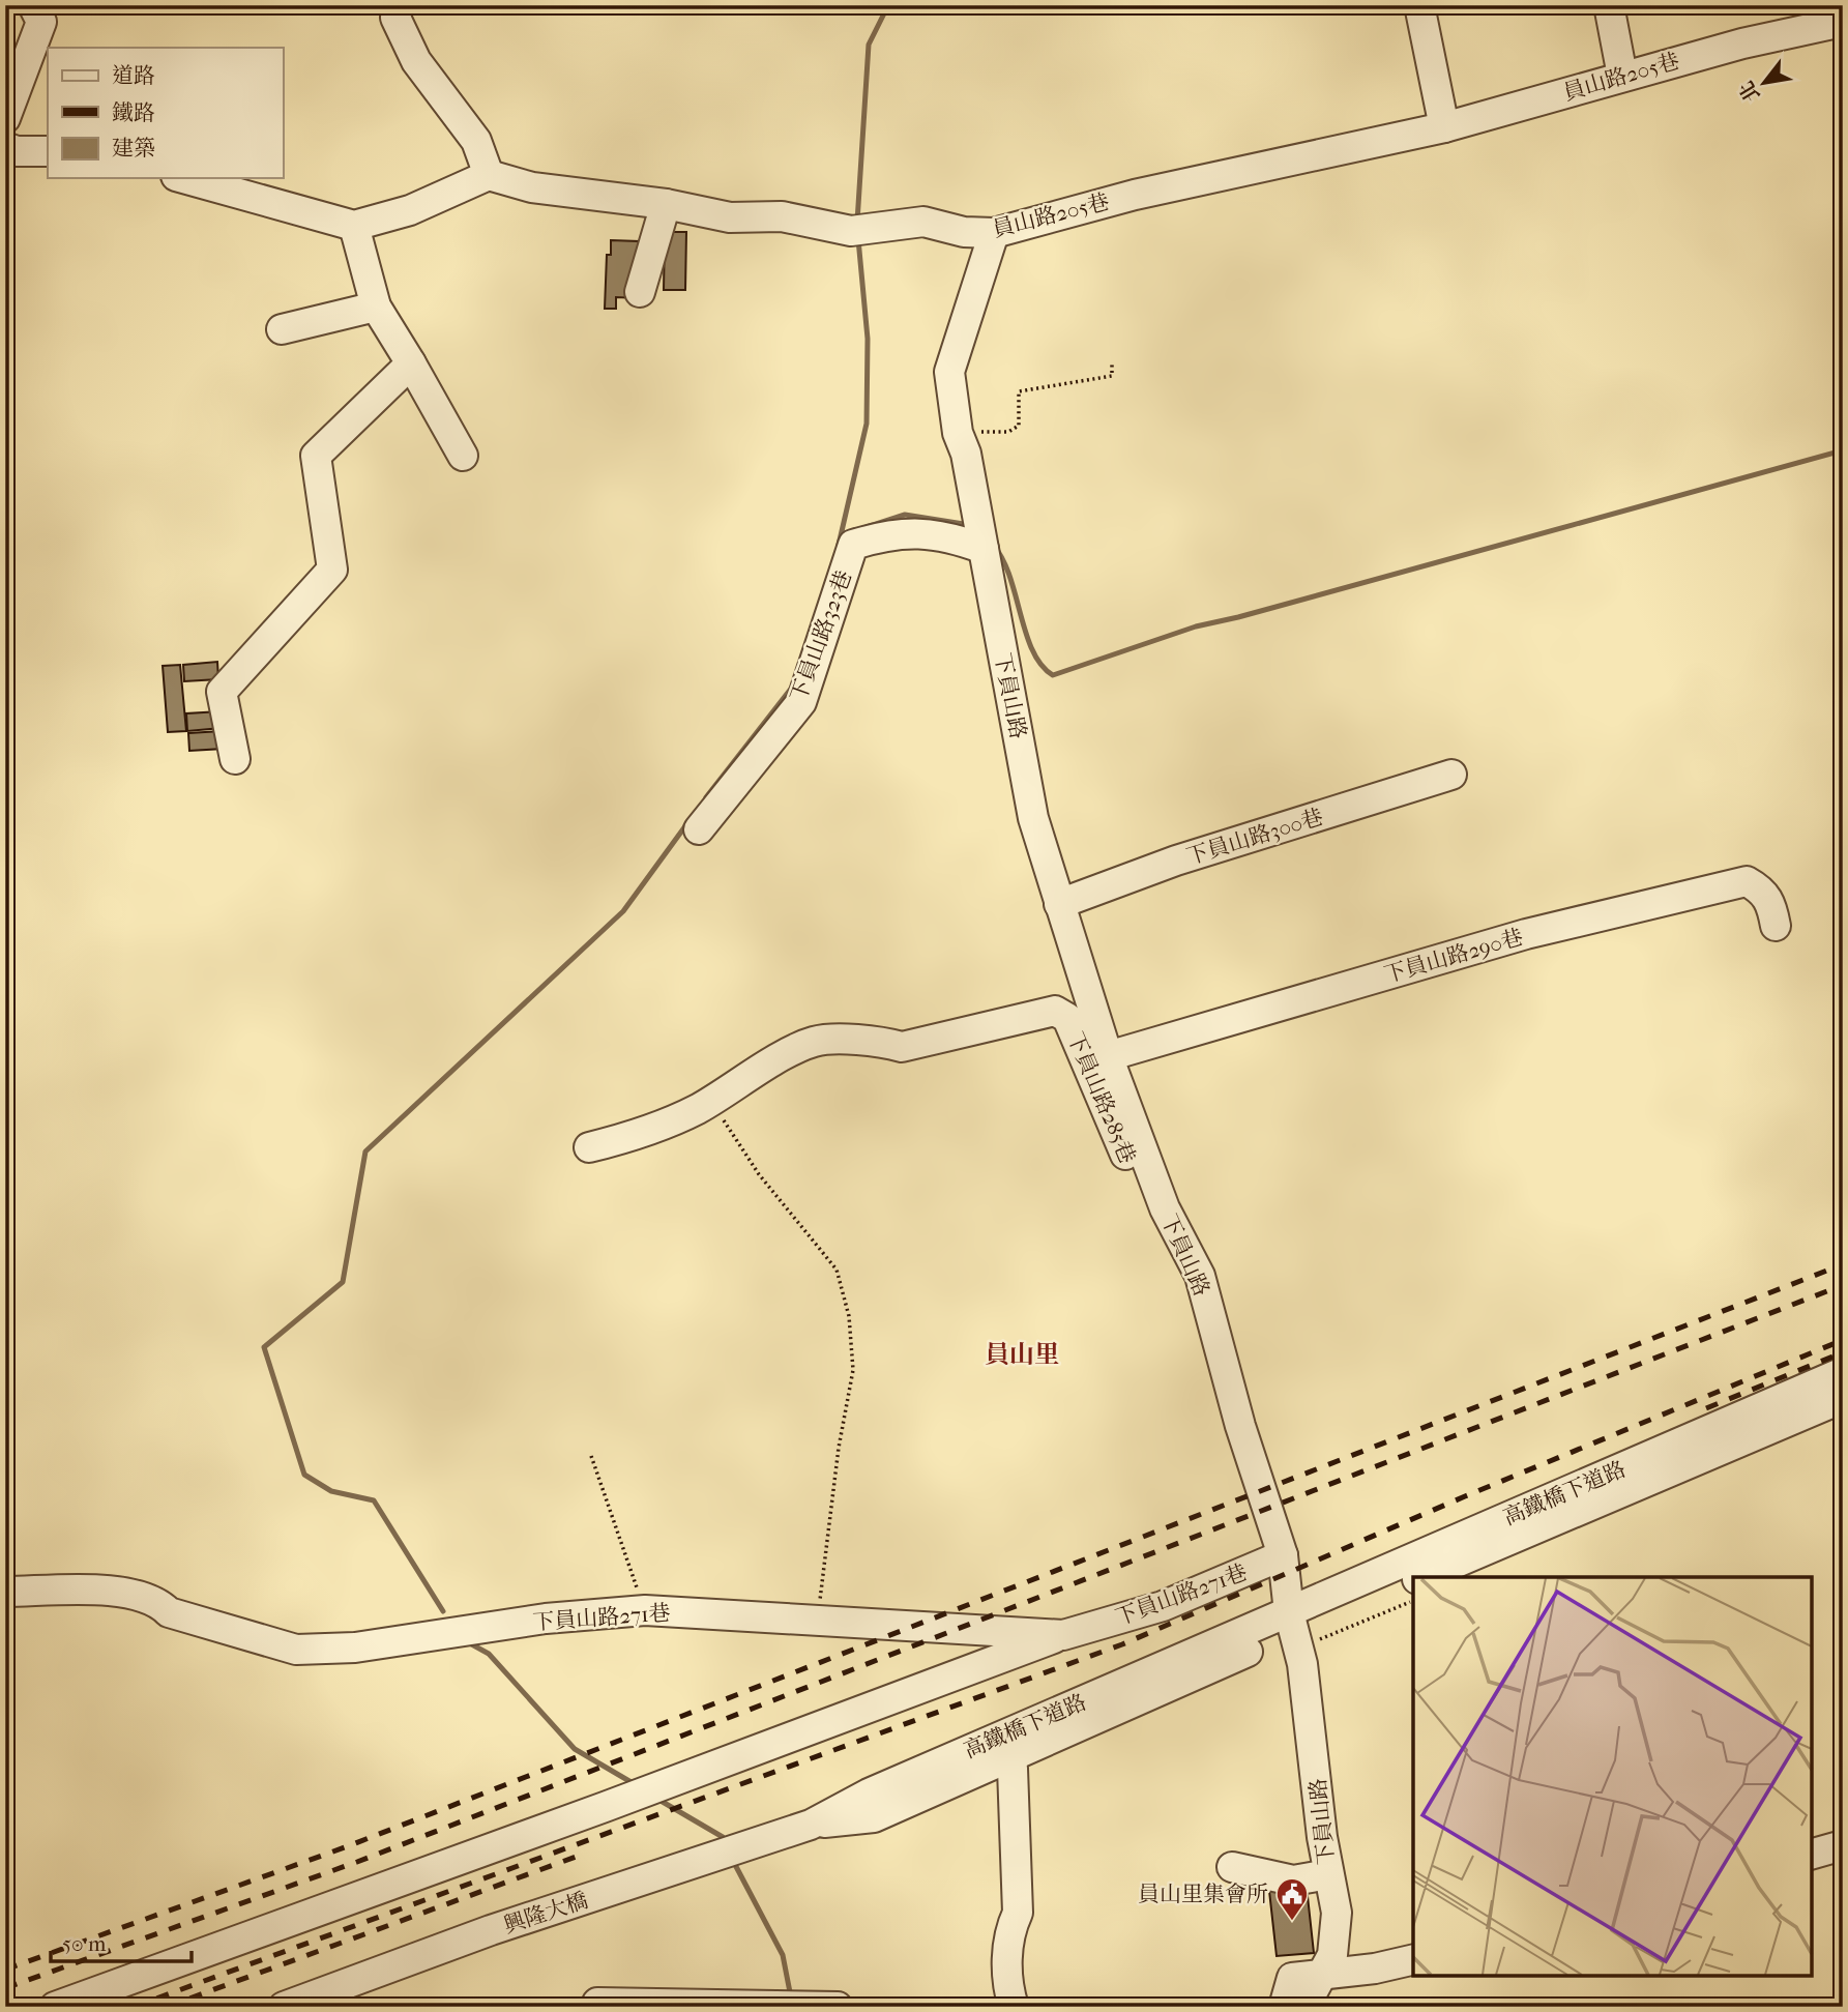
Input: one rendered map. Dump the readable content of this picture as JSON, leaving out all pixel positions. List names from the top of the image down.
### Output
{
  "streets": {
    "street": [
      "員山路205巷",
      "下員山路323巷",
      "下員山路",
      "下員山路300巷",
      "下員山路290巷",
      "下員山路285巷",
      "高鐵橋下道路",
      "下員山路271巷",
      "興隆大橋"
    ]
  },
  "crossings": [
    ["員山路205巷", "下員山路"],
    ["下員山路323巷", "下員山路"],
    ["下員山路", "下員山路300巷"],
    ["下員山路", "下員山路290巷"],
    ["下員山路", "下員山路285巷"],
    ["下員山路", "高鐵橋下道路"],
    ["下員山路", "下員山路271巷"],
    ["高鐵橋下道路", "興隆大橋"]
  ],
  "districts": ["員山里"],
  "places": {
    "public building": ["員山里集會所"]
  },
  "legend": ["道路", "鐵路", "建築"],
  "scale_bar": "50 m",
  "north": "bottom left"
}
